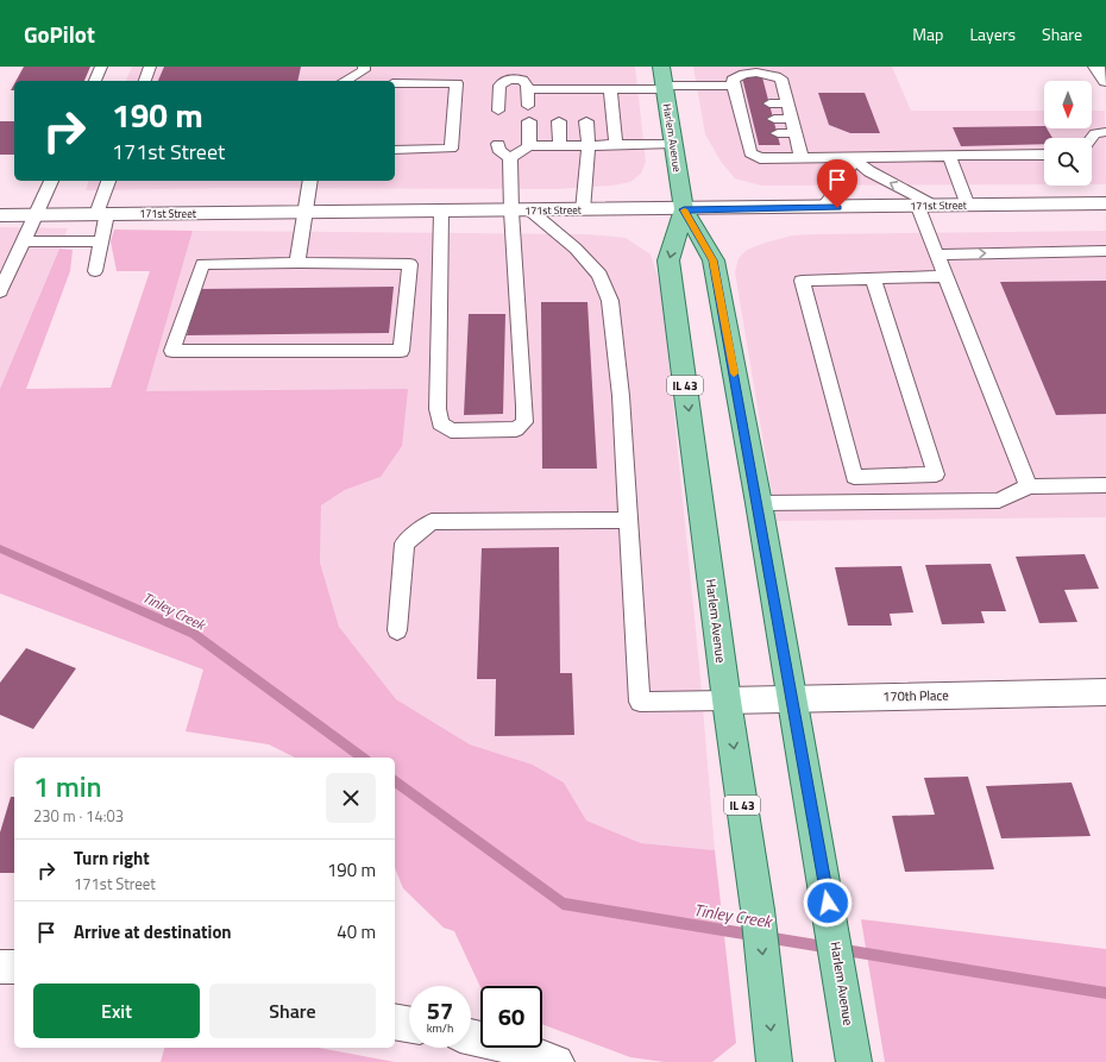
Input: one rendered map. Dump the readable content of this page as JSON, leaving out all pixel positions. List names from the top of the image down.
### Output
{
  "streets": {
    "main road": ["Harlem Avenue", "IL 43"],
    "street": ["171st Street", "170th Place"]
  },
  "crossings": [
    ["Harlem Avenue", "171st Street"],
    ["Harlem Avenue", "170th Place"]
  ],
  "water": ["Tinley Creek"],
  "north": "bottom",
  "page": {
    "header": "GoPilot",
    "nav": ["Map", "Layers", "Share"],
    "turn": ["190 m", "171st Street"],
    "heading": ["1 min", "230 m · 14:03"],
    "list": [
      {
        "name": "Turn right",
        "note": "171st Street",
        "value": "190 m"
      },
      {
        "name": "Arrive at destination",
        "value": "40 m"
      }
    ],
    "buttons": ["Exit", "Share"],
    "speed": "57 km/h",
    "limit": "60"
  }
}
